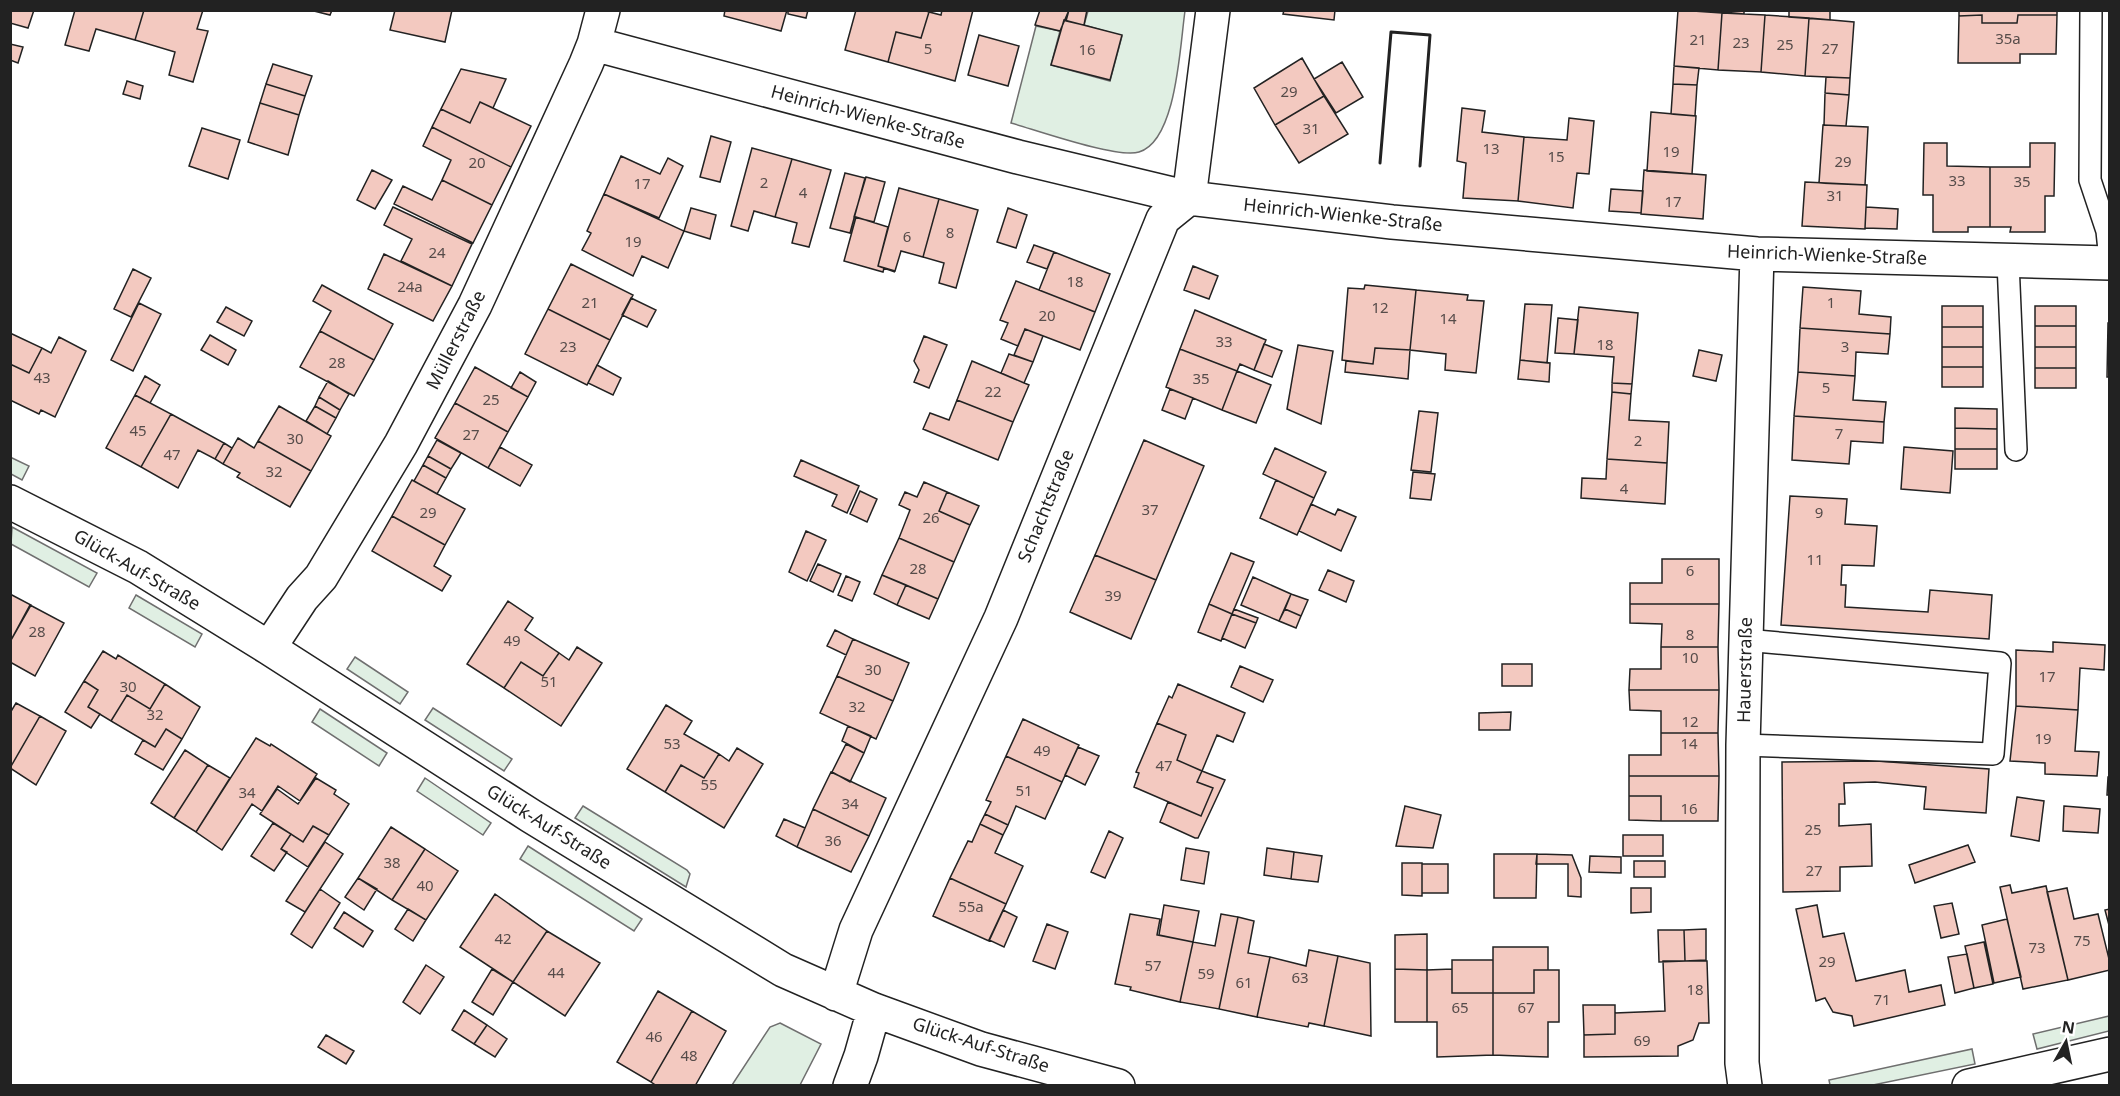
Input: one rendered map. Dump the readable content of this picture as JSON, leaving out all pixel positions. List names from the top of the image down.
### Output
{
  "streets": {
    "street": [
      "Heinrich-Wienke-Straße",
      "Müllerstraße",
      "Schachtstraße",
      "Glück-Auf-Straße",
      "Hauerstraße"
    ]
  },
  "crossings": [
    ["Heinrich-Wienke-Straße", "Müllerstraße"],
    ["Heinrich-Wienke-Straße", "Schachtstraße"],
    ["Heinrich-Wienke-Straße", "Hauerstraße"],
    ["Müllerstraße", "Glück-Auf-Straße"],
    ["Schachtstraße", "Glück-Auf-Straße"]
  ],
  "house_numbers": [
    "35a",
    "21",
    "23",
    "25",
    "5",
    "27",
    "16",
    "29",
    "31",
    "13",
    "19",
    "15",
    "29",
    "20",
    "33",
    "35",
    "2",
    "17",
    "4",
    "31",
    "17",
    "8",
    "6",
    "19",
    "24",
    "18",
    "24a",
    "21",
    "1",
    "12",
    "20",
    "14",
    "33",
    "18",
    "23",
    "3",
    "28",
    "43",
    "35",
    "5",
    "22",
    "25",
    "45",
    "7",
    "27",
    "30",
    "2",
    "47",
    "32",
    "4",
    "37",
    "29",
    "9",
    "26",
    "11",
    "28",
    "6",
    "39",
    "28",
    "8",
    "49",
    "10",
    "30",
    "17",
    "51",
    "30",
    "32",
    "32",
    "12",
    "19",
    "53",
    "14",
    "49",
    "47",
    "55",
    "51",
    "34",
    "34",
    "16",
    "25",
    "36",
    "38",
    "27",
    "40",
    "55a",
    "42",
    "75",
    "73",
    "29",
    "57",
    "44",
    "59",
    "63",
    "61",
    "18",
    "71",
    "65",
    "67",
    "46",
    "69",
    "48"
  ],
  "north": "top"
}
